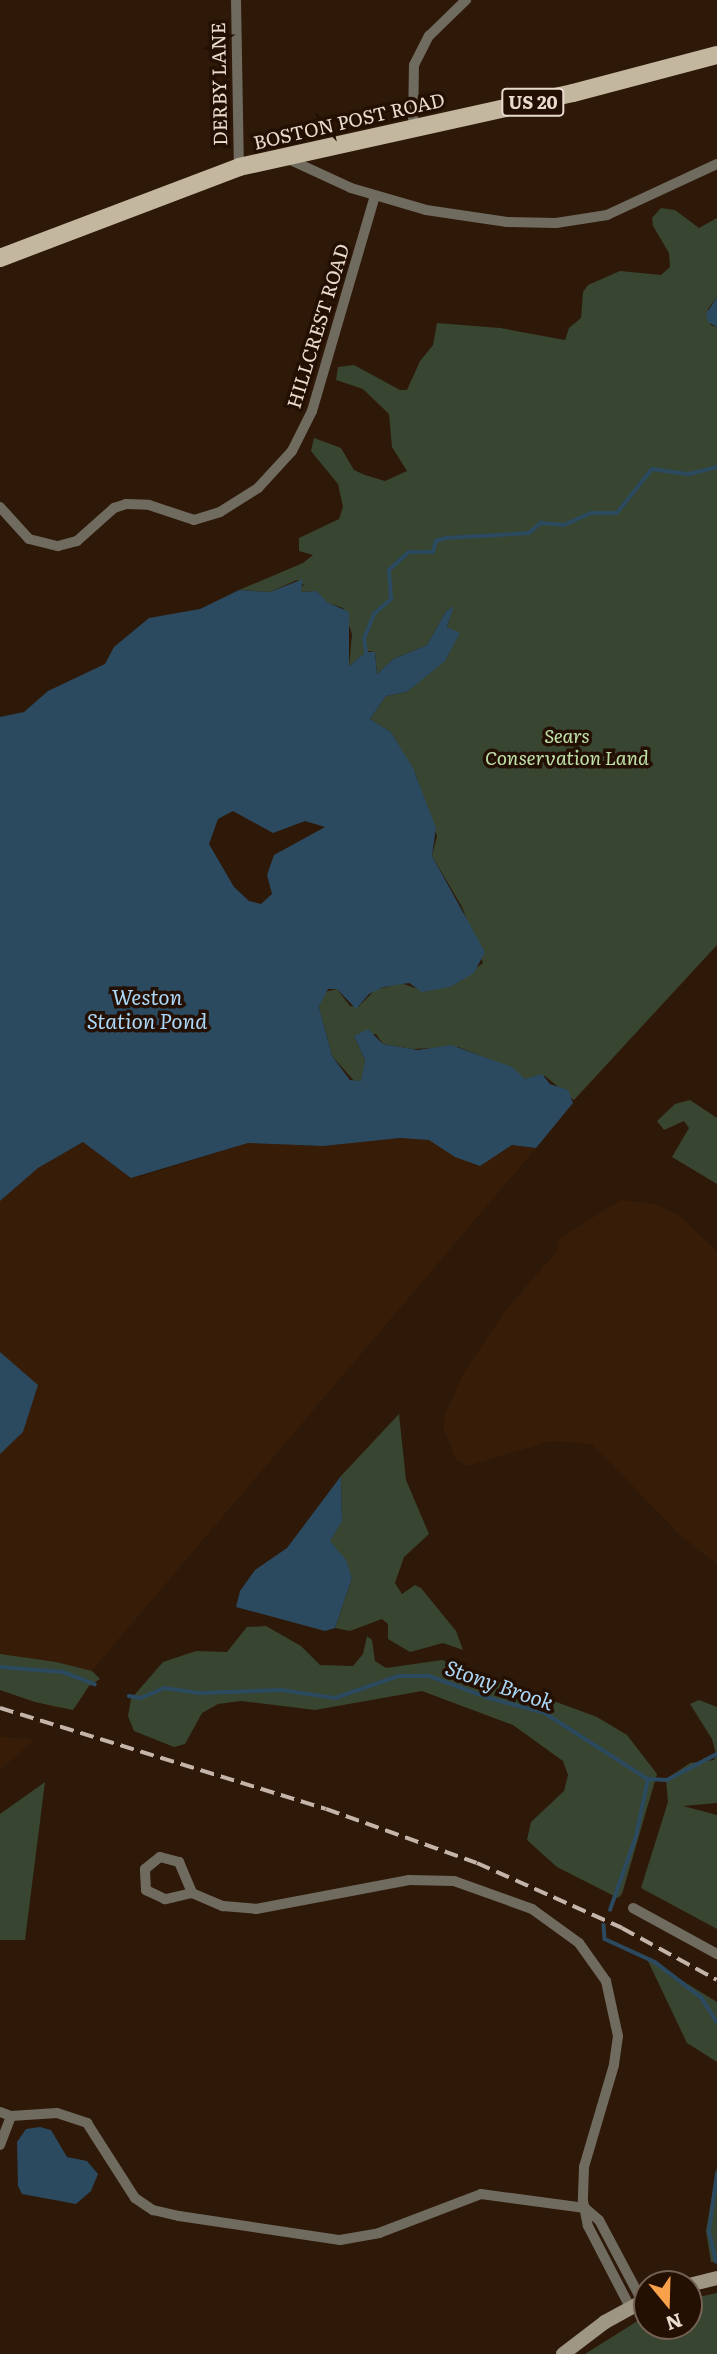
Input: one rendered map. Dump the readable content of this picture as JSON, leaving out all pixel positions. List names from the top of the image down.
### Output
{
  "streets": {
    "main road": ["US 20", "BOSTON POST ROAD"],
    "street": ["DERBY LANE", "HILLCREST ROAD"]
  },
  "crossings": [
    ["DERBY LANE", "BOSTON POST ROAD"]
  ],
  "water": ["Weston Station Pond", "Stony Brook"],
  "parks": ["Sears Conservation Land"],
  "north": "bottom"
}
